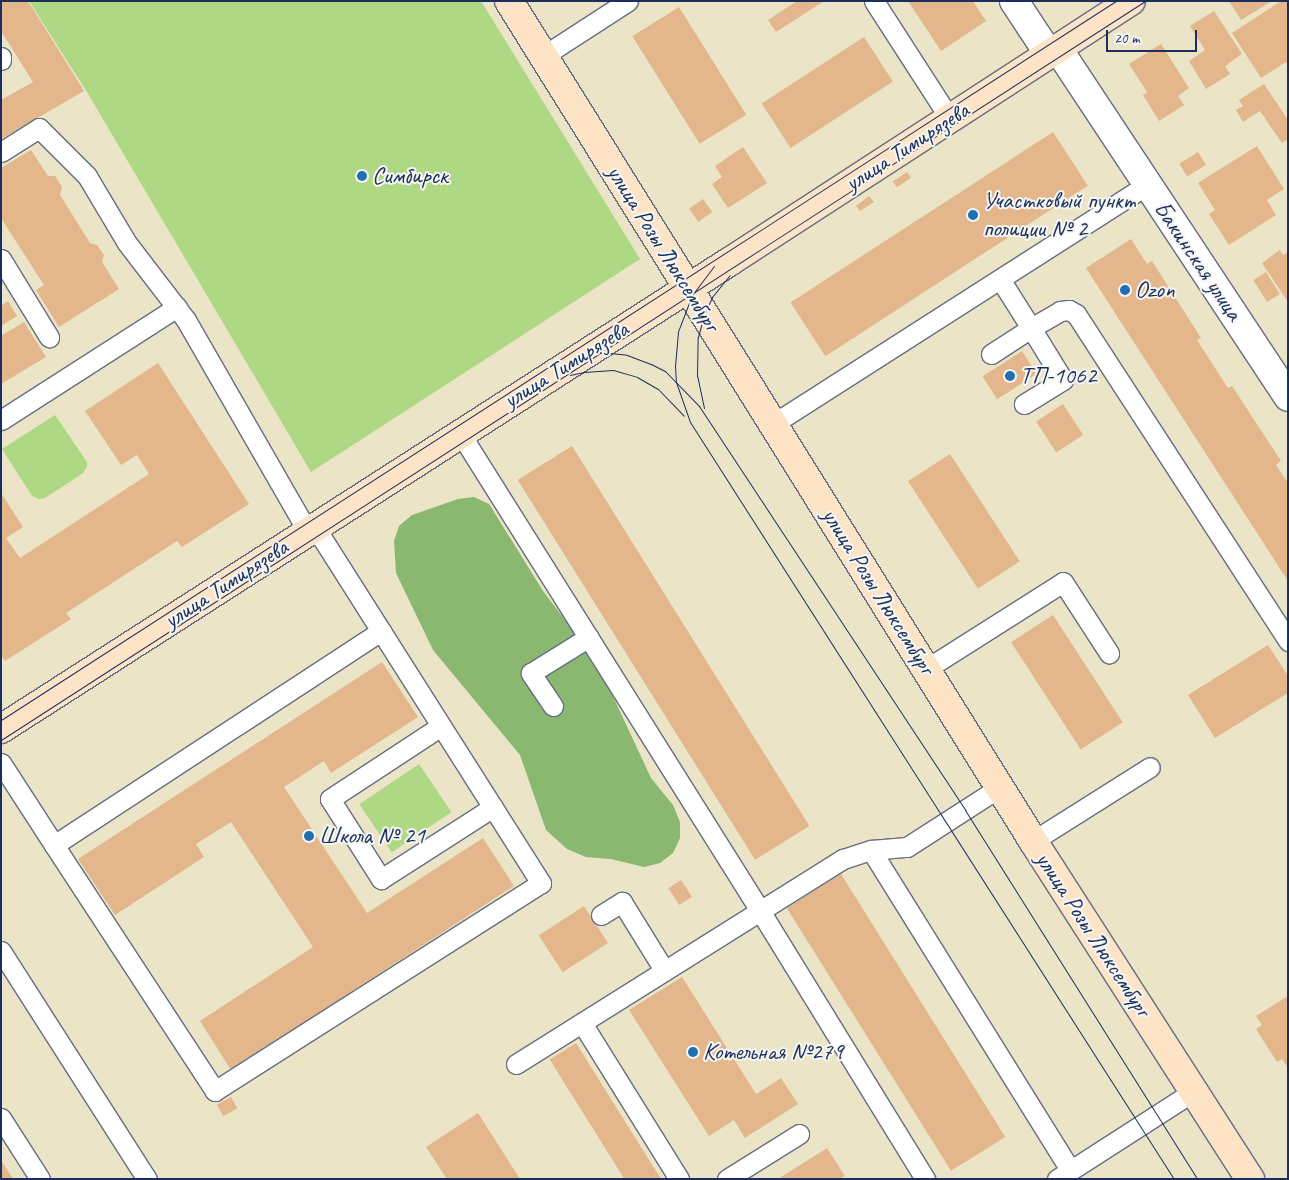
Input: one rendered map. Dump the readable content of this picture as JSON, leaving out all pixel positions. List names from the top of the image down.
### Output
{
  "streets": {
    "main road": ["улица Тимирязева", "улица Розы Люксембург"],
    "street": ["Бакинская улица"]
  },
  "crossings": [
    ["улица Тимирязева", "улица Розы Люксембург"],
    ["улица Тимирязева", "Бакинская улица"]
  ],
  "places": [
    "Симбирск",
    "Участковый пункт полиции № 2",
    "Ozon",
    "ТП-1062",
    "Школа № 21",
    "Котельная №279"
  ],
  "scale_bar": "20 m"
}
